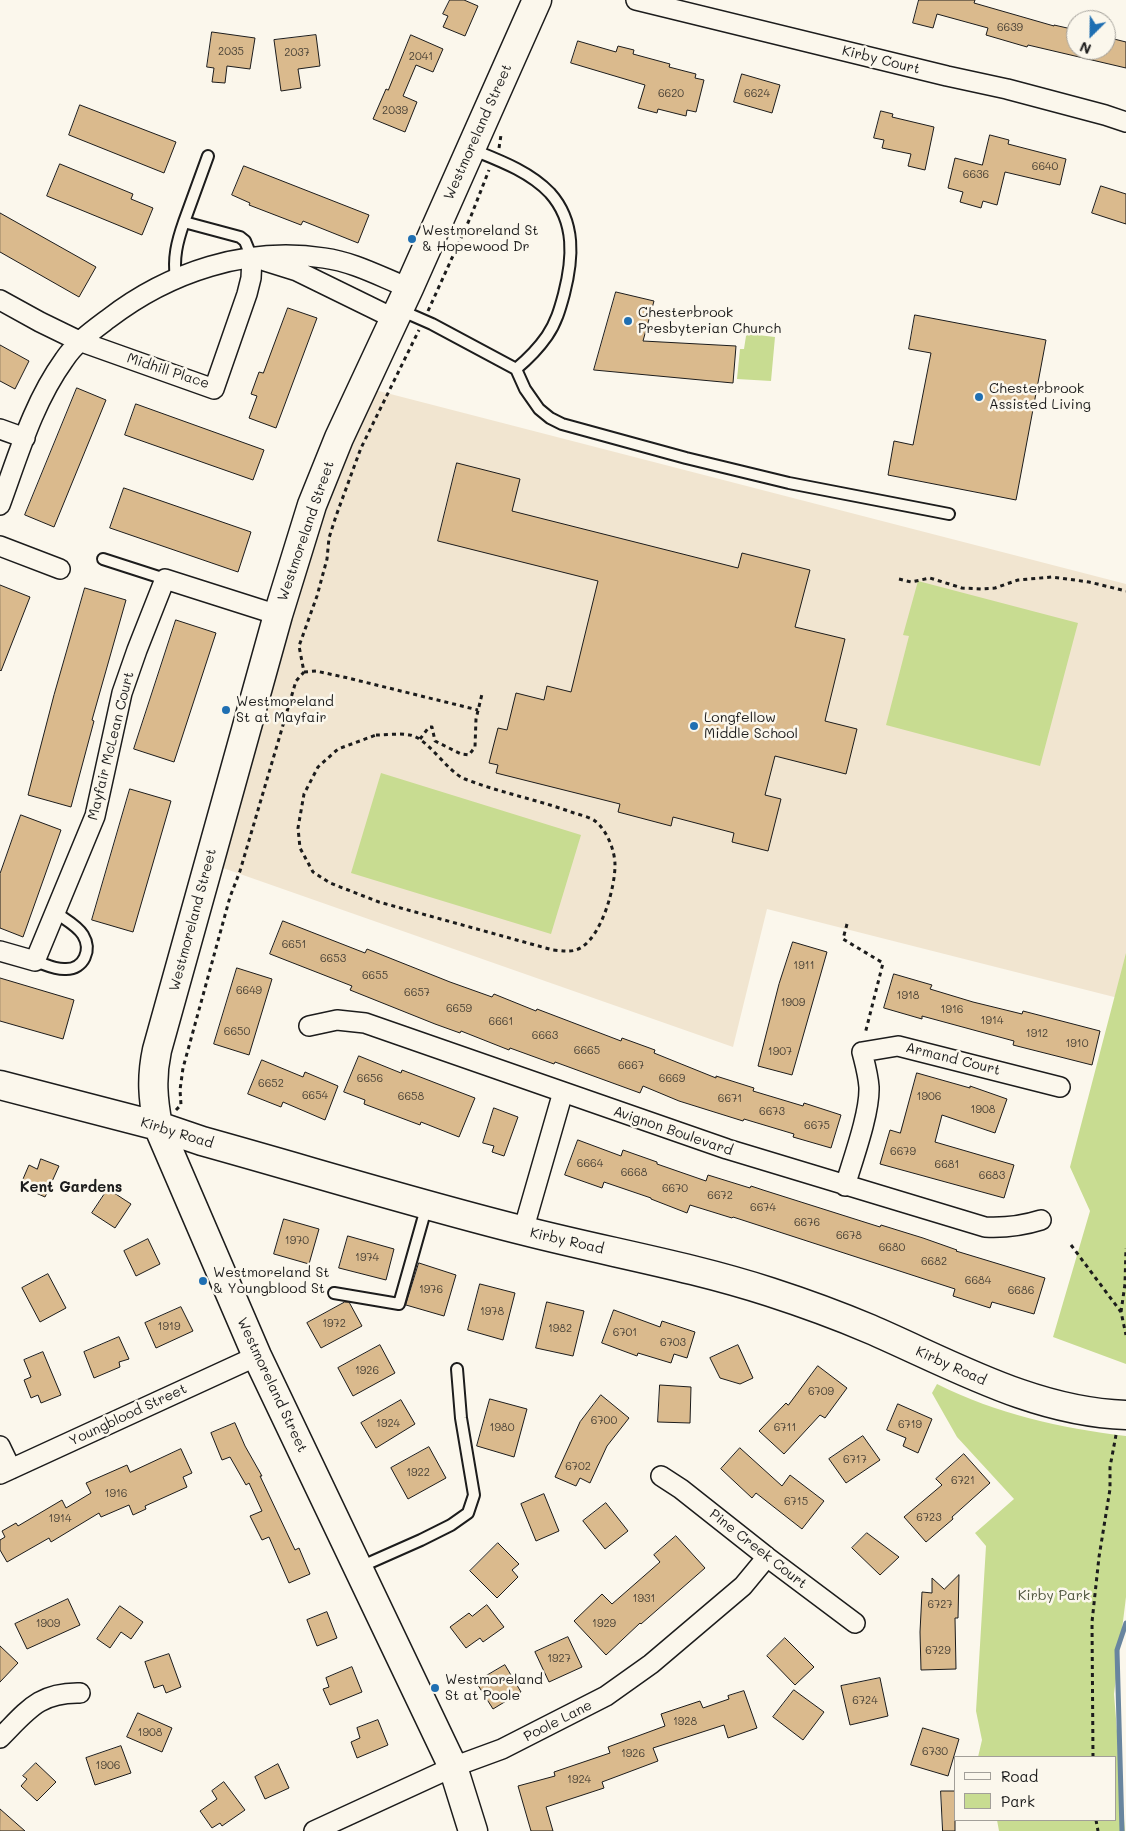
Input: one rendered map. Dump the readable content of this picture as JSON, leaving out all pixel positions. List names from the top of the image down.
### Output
{
  "streets": {
    "main road": ["Westmoreland Street", "Kirby Road"],
    "street": [
      "Kirby Court",
      "Midhill Place",
      "Mayfair McLean Court",
      "Armand Court",
      "Avignon Boulevard",
      "Youngblood Street",
      "Pine Creek Court",
      "Poole Lane"
    ]
  },
  "crossings": [
    ["Westmoreland Street", "Kirby Road"],
    ["Westmoreland Street", "Youngblood Street"],
    ["Westmoreland Street", "Poole Lane"],
    ["Pine Creek Court", "Poole Lane"]
  ],
  "districts": ["Kent Gardens"],
  "parks": ["Kirby Park"],
  "places": [
    "Westmoreland St & Hopewood Dr",
    "Chesterbrook Presbyterian Church",
    "Chesterbrook Assisted Living",
    "Westmoreland St at Mayfair",
    "Longfellow Middle School",
    "Westmoreland St & Youngblood St",
    "Westmoreland St at Poole"
  ],
  "house_numbers": [
    "6639",
    "2035",
    "2037",
    "2041",
    "6620",
    "6624",
    "2039",
    "6640",
    "6636",
    "6651",
    "6653",
    "1911",
    "6655",
    "6649",
    "6657",
    "1918",
    "1909",
    "6659",
    "1916",
    "1914",
    "6661",
    "6650",
    "1912",
    "6663",
    "1910",
    "6665",
    "1907",
    "6667",
    "6656",
    "6669",
    "6652",
    "6654",
    "6658",
    "1906",
    "6671",
    "1908",
    "6673",
    "6675",
    "6679",
    "6664",
    "6681",
    "6668",
    "6683",
    "6670",
    "6672",
    "6674",
    "6676",
    "6678",
    "1970",
    "6680",
    "1974",
    "6682",
    "6684",
    "1976",
    "6686",
    "1978",
    "1972",
    "1919",
    "1982",
    "6701",
    "6703",
    "1926",
    "6709",
    "6700",
    "1924",
    "6719",
    "1980",
    "6711",
    "6717",
    "6702",
    "1922",
    "6721",
    "1916",
    "6715",
    "6723",
    "1914",
    "1931",
    "6727",
    "1909",
    "1929",
    "6729",
    "1927",
    "6724",
    "1928",
    "1908",
    "6730",
    "1926",
    "1906",
    "1924"
  ],
  "legend": ["Road", "Park"],
  "north": "bottom left"
}
